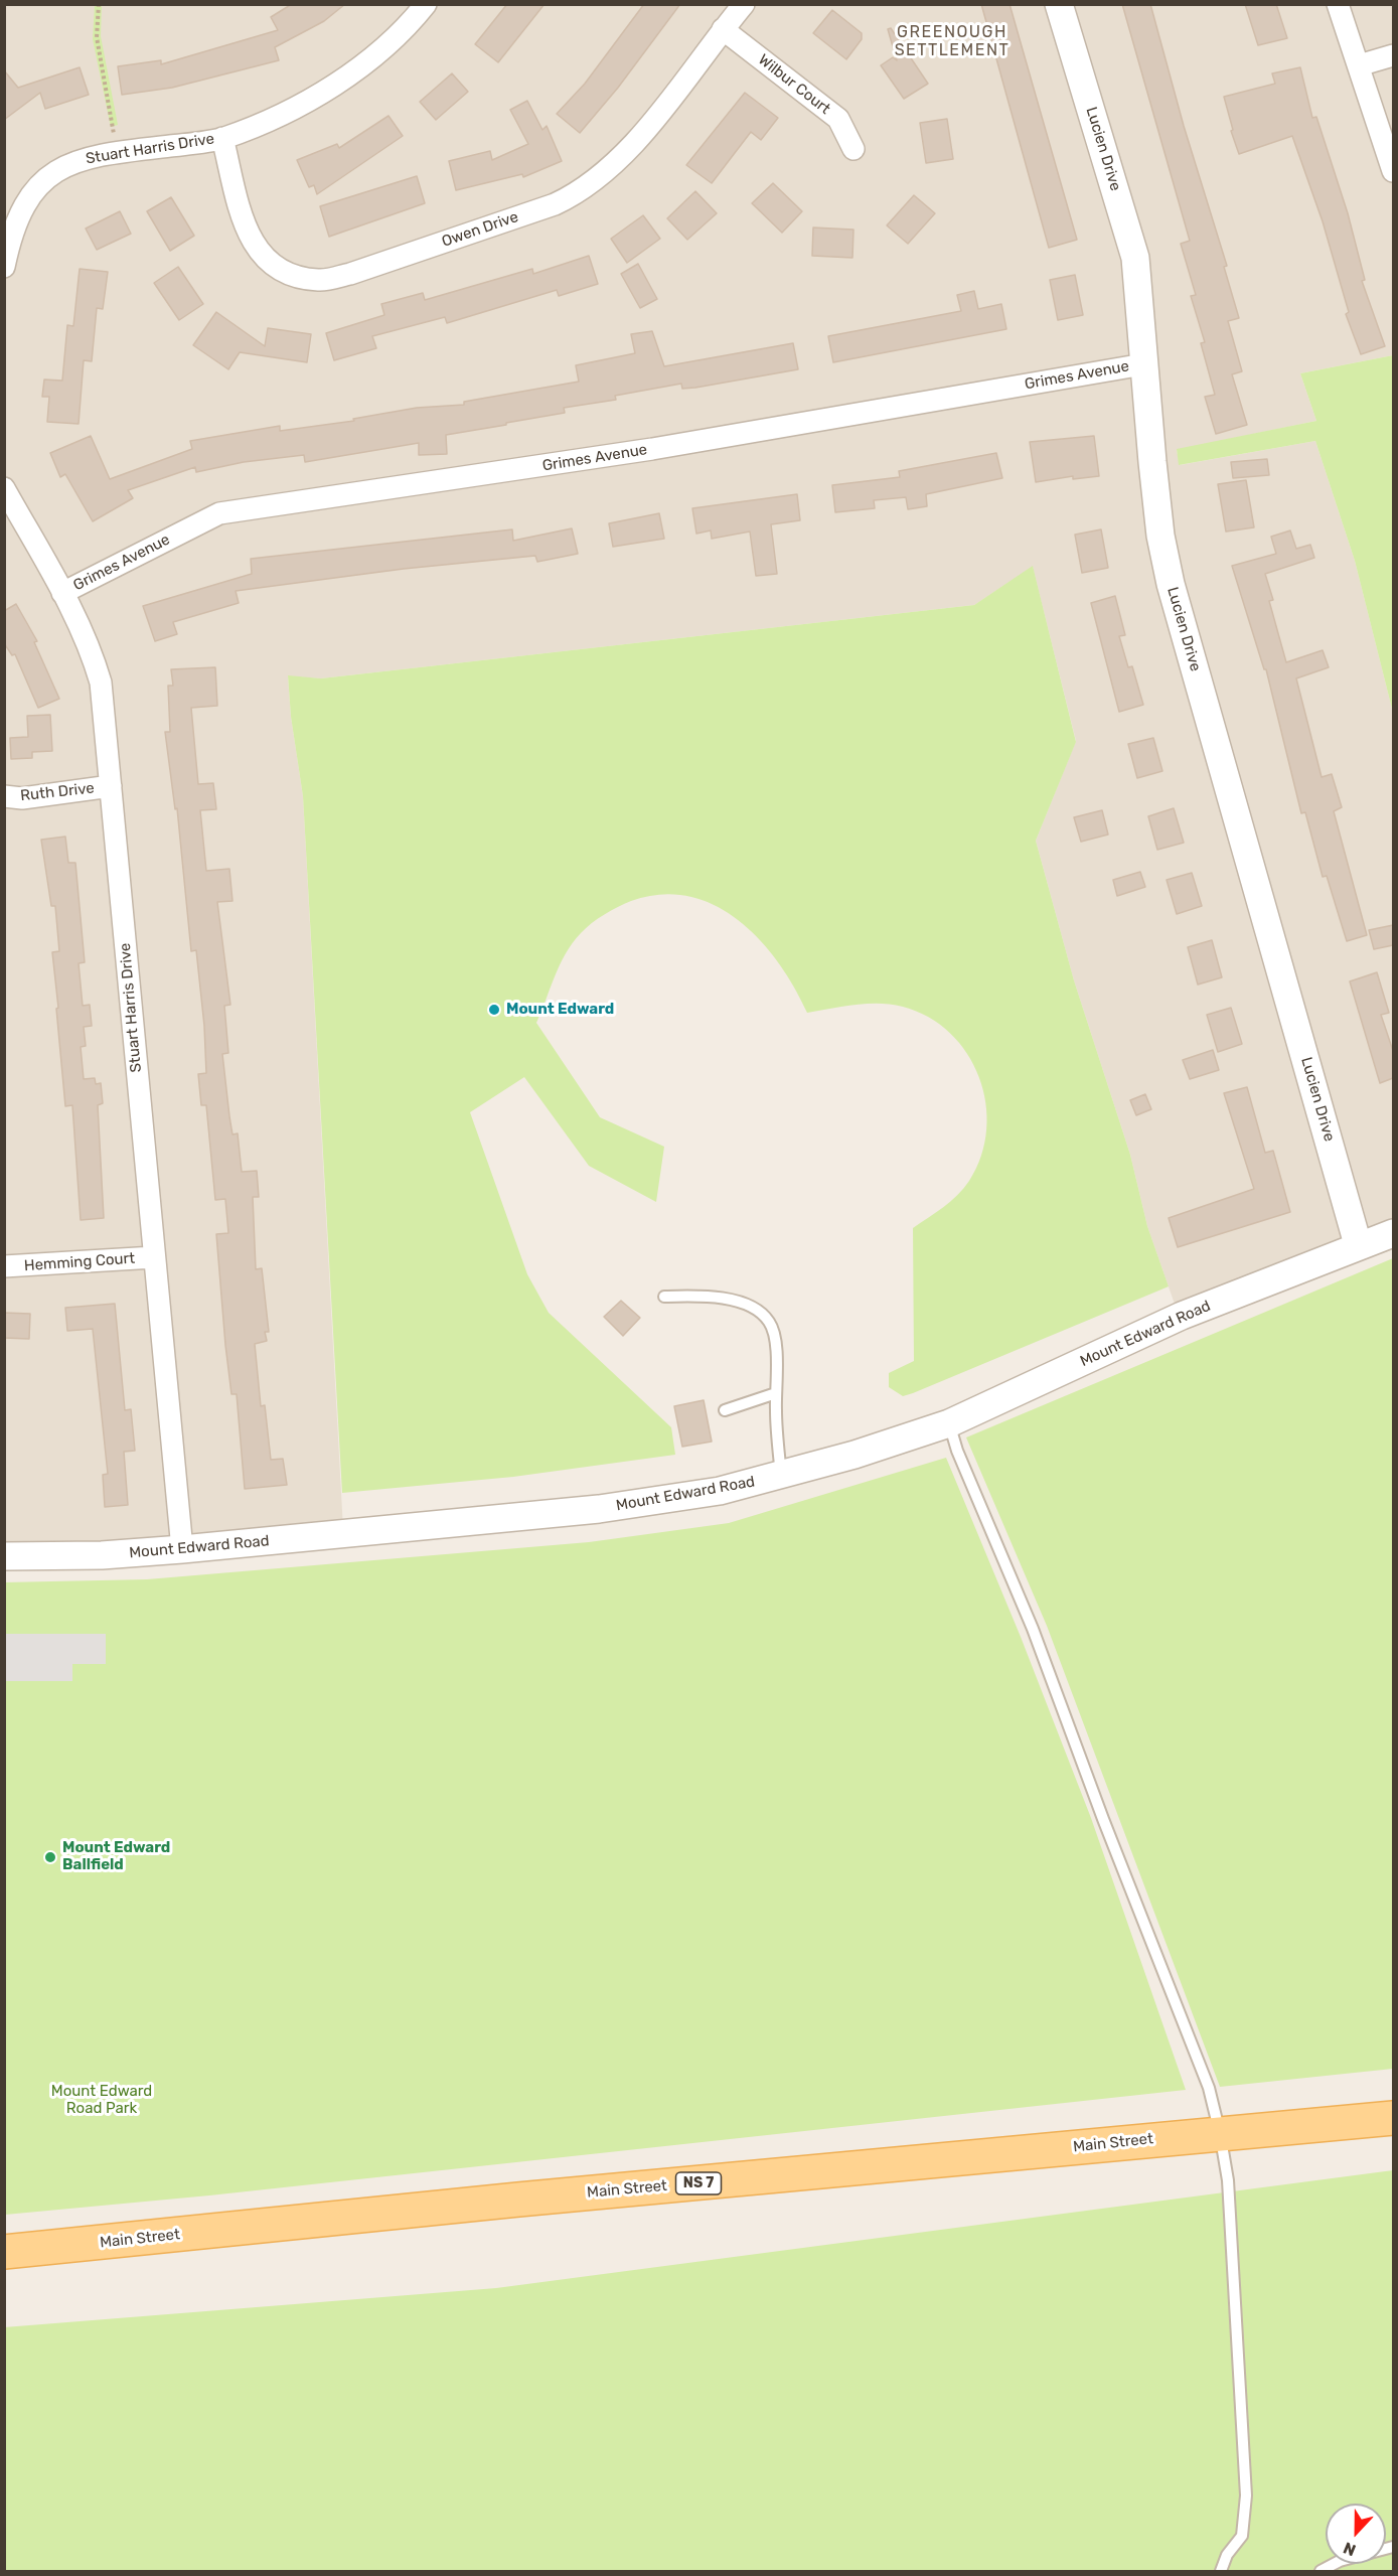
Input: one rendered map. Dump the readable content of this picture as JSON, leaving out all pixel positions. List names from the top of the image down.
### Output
{
  "streets": {
    "main road": ["Main Street", "NS 7"],
    "street": [
      "Wilbur Court",
      "Stuart Harris Drive",
      "Lucien Drive",
      "Owen Drive",
      "Grimes Avenue",
      "Ruth Drive",
      "Hemming Court",
      "Mount Edward Road"
    ]
  },
  "crossings": [
    ["Wilbur Court", "Owen Drive"],
    ["Stuart Harris Drive", "Owen Drive"],
    ["Stuart Harris Drive", "Grimes Avenue"],
    ["Stuart Harris Drive", "Ruth Drive"],
    ["Stuart Harris Drive", "Hemming Court"],
    ["Stuart Harris Drive", "Mount Edward Road"],
    ["Lucien Drive", "Grimes Avenue"],
    ["Lucien Drive", "Mount Edward Road"]
  ],
  "districts": ["GREENOUGH SETTLEMENT"],
  "parks": ["Mount Edward Road Park"],
  "places": ["Mount Edward", "Mount Edward Ballfield"],
  "north": "bottom"
}
